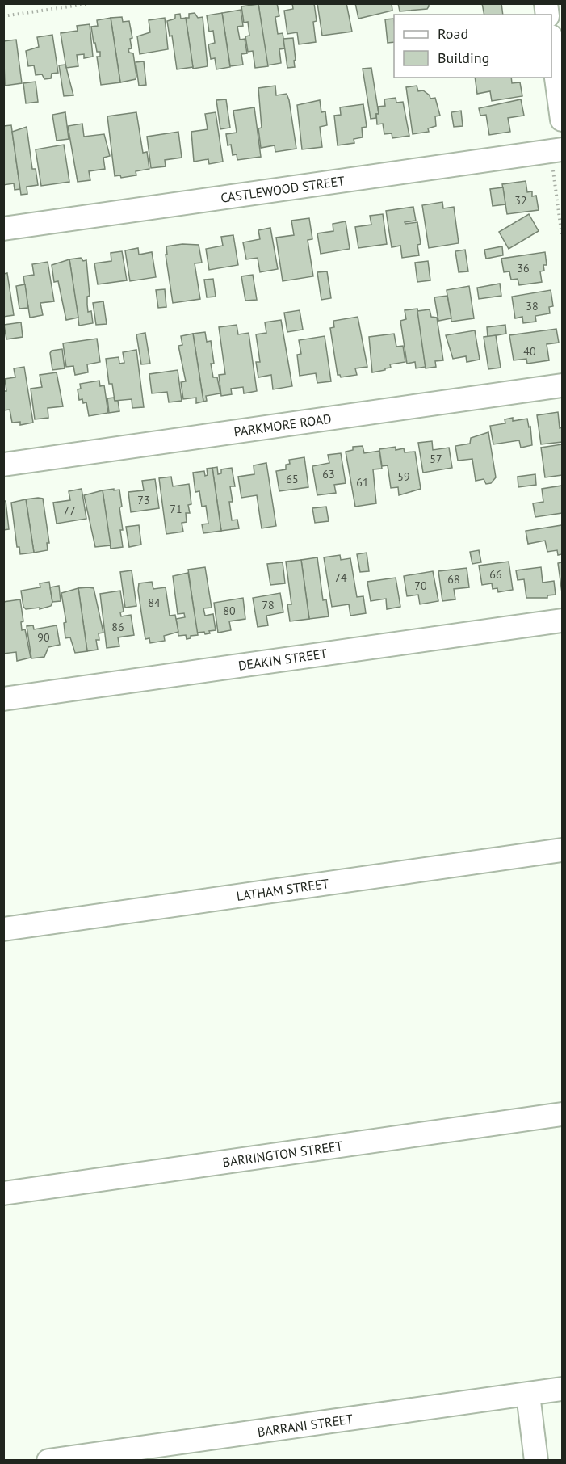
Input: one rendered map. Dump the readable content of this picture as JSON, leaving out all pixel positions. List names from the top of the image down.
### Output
{
  "streets": {
    "street": [
      "CASTLEWOOD STREET",
      "PARKMORE ROAD",
      "DEAKIN STREET",
      "LATHAM STREET",
      "BARRINGTON STREET",
      "BARRANI STREET"
    ]
  },
  "house_numbers": [
    "32",
    "36",
    "38",
    "40",
    "57",
    "63",
    "59",
    "65",
    "61",
    "73",
    "71",
    "77",
    "66",
    "74",
    "68",
    "70",
    "84",
    "78",
    "80",
    "86",
    "90"
  ],
  "legend": ["Road", "Building"]
}
